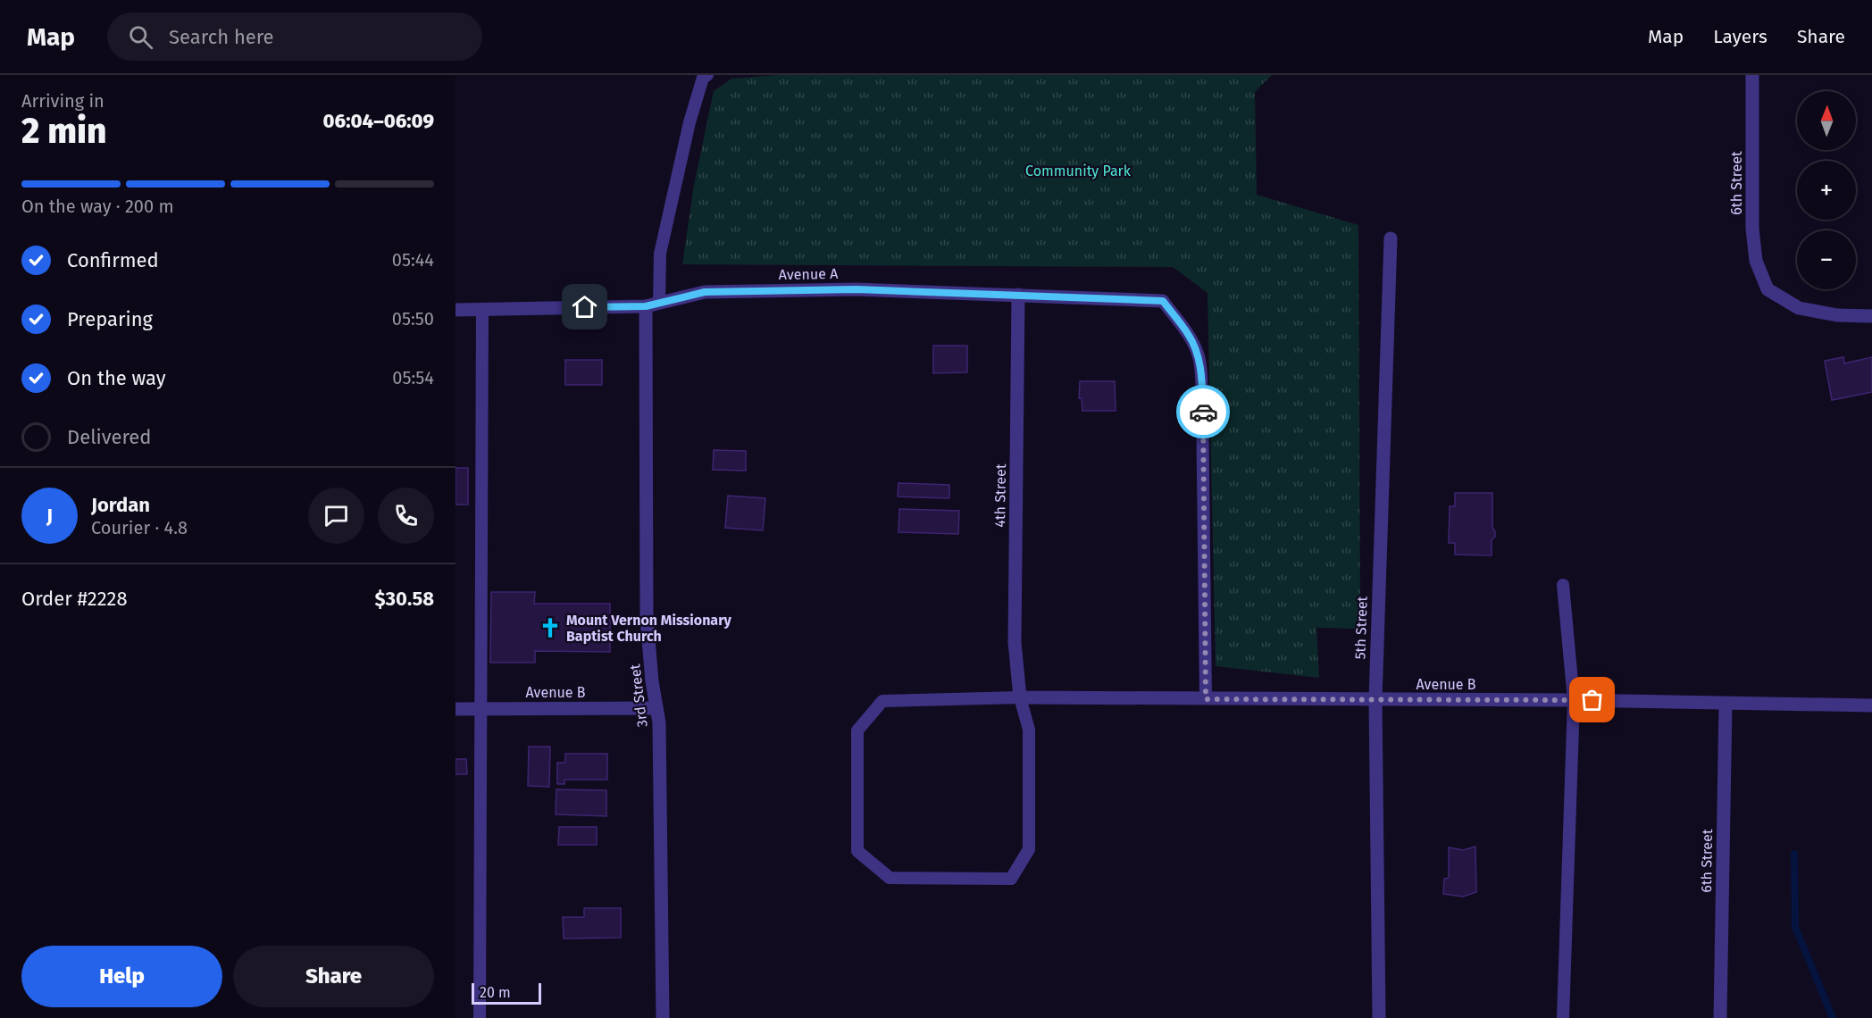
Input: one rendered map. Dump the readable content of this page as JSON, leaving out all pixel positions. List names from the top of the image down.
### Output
{
  "streets": {
    "street": [
      "6th Street",
      "Avenue A",
      "4th Street",
      "5th Street",
      "Avenue B",
      "3rd Street"
    ]
  },
  "crossings": [
    ["6th Street", "Avenue B"],
    ["Avenue A", "4th Street"],
    ["Avenue A", "3rd Street"],
    ["4th Street", "Avenue B"],
    ["5th Street", "Avenue B"],
    ["Avenue B", "3rd Street"]
  ],
  "parks": ["Community Park"],
  "places": {
    "church": ["Mount Vernon Missionary Baptist Church"]
  },
  "scale_bar": "20 m",
  "north": "top",
  "page": {
    "header": "Map",
    "search": "Search here",
    "nav": ["Map", "Layers", "Share"],
    "heading": ["2 min", "Arriving in", "06:04–06:09"],
    "panel": [
      "Jordan",
      "Courier · 4.8",
      "Order #2228",
      "$30.58"
    ],
    "map_buttons": ["+", "−"],
    "bar": "On the way · 200 m",
    "list": [
      ["Confirmed", "05:44"],
      ["Preparing", "05:50"],
      ["On the way", "05:54"],
      "Delivered"
    ],
    "round": "J",
    "buttons": ["Help", "Share"],
    "scale": "20 m"
  }
}
